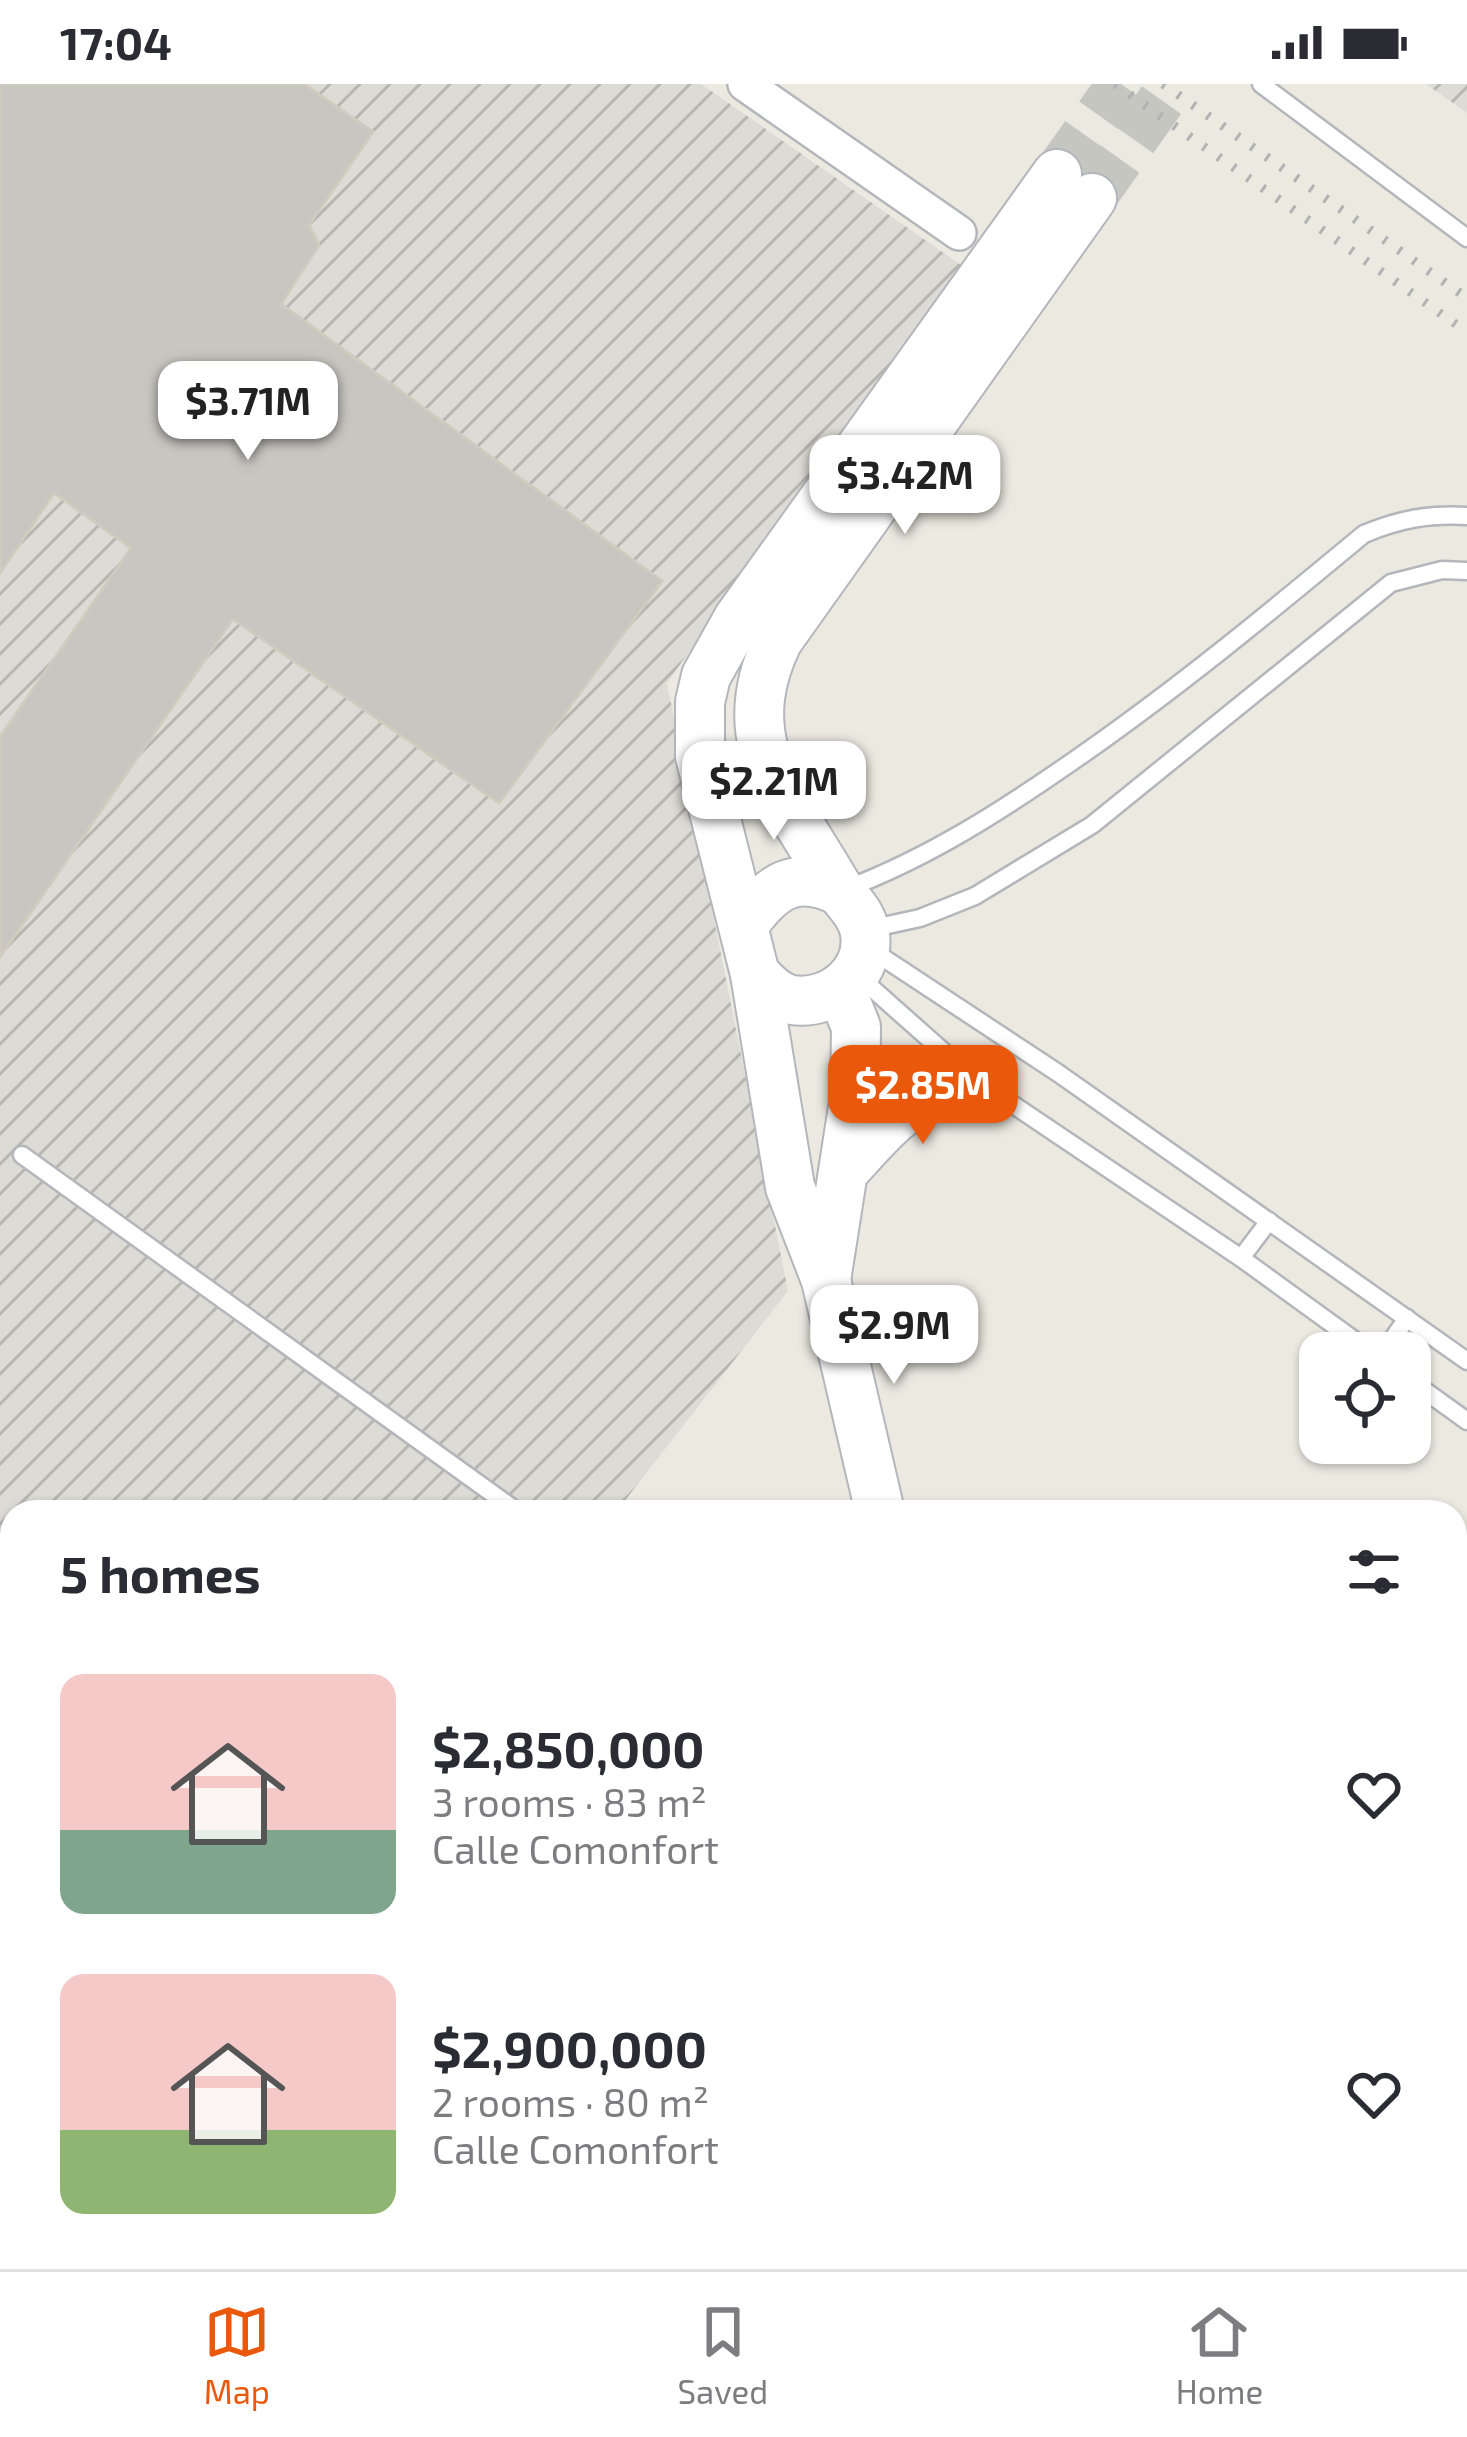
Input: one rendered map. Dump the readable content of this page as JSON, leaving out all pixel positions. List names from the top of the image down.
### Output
{
  "page": {
    "status": "17:04",
    "price": [
      "$3.71M",
      "$3.42M",
      "$2.21M",
      "$2.85M",
      "$2.9M"
    ],
    "heading": "5 homes",
    "list": [
      {
        "name": "$2,850,000",
        "note": "3 rooms · 83 m² · Calle Comonfort"
      },
      {
        "name": "$2,900,000",
        "note": "2 rooms · 80 m² · Calle Comonfort"
      }
    ],
    "tabs": ["Map", "Saved", "Home"]
  }
}
